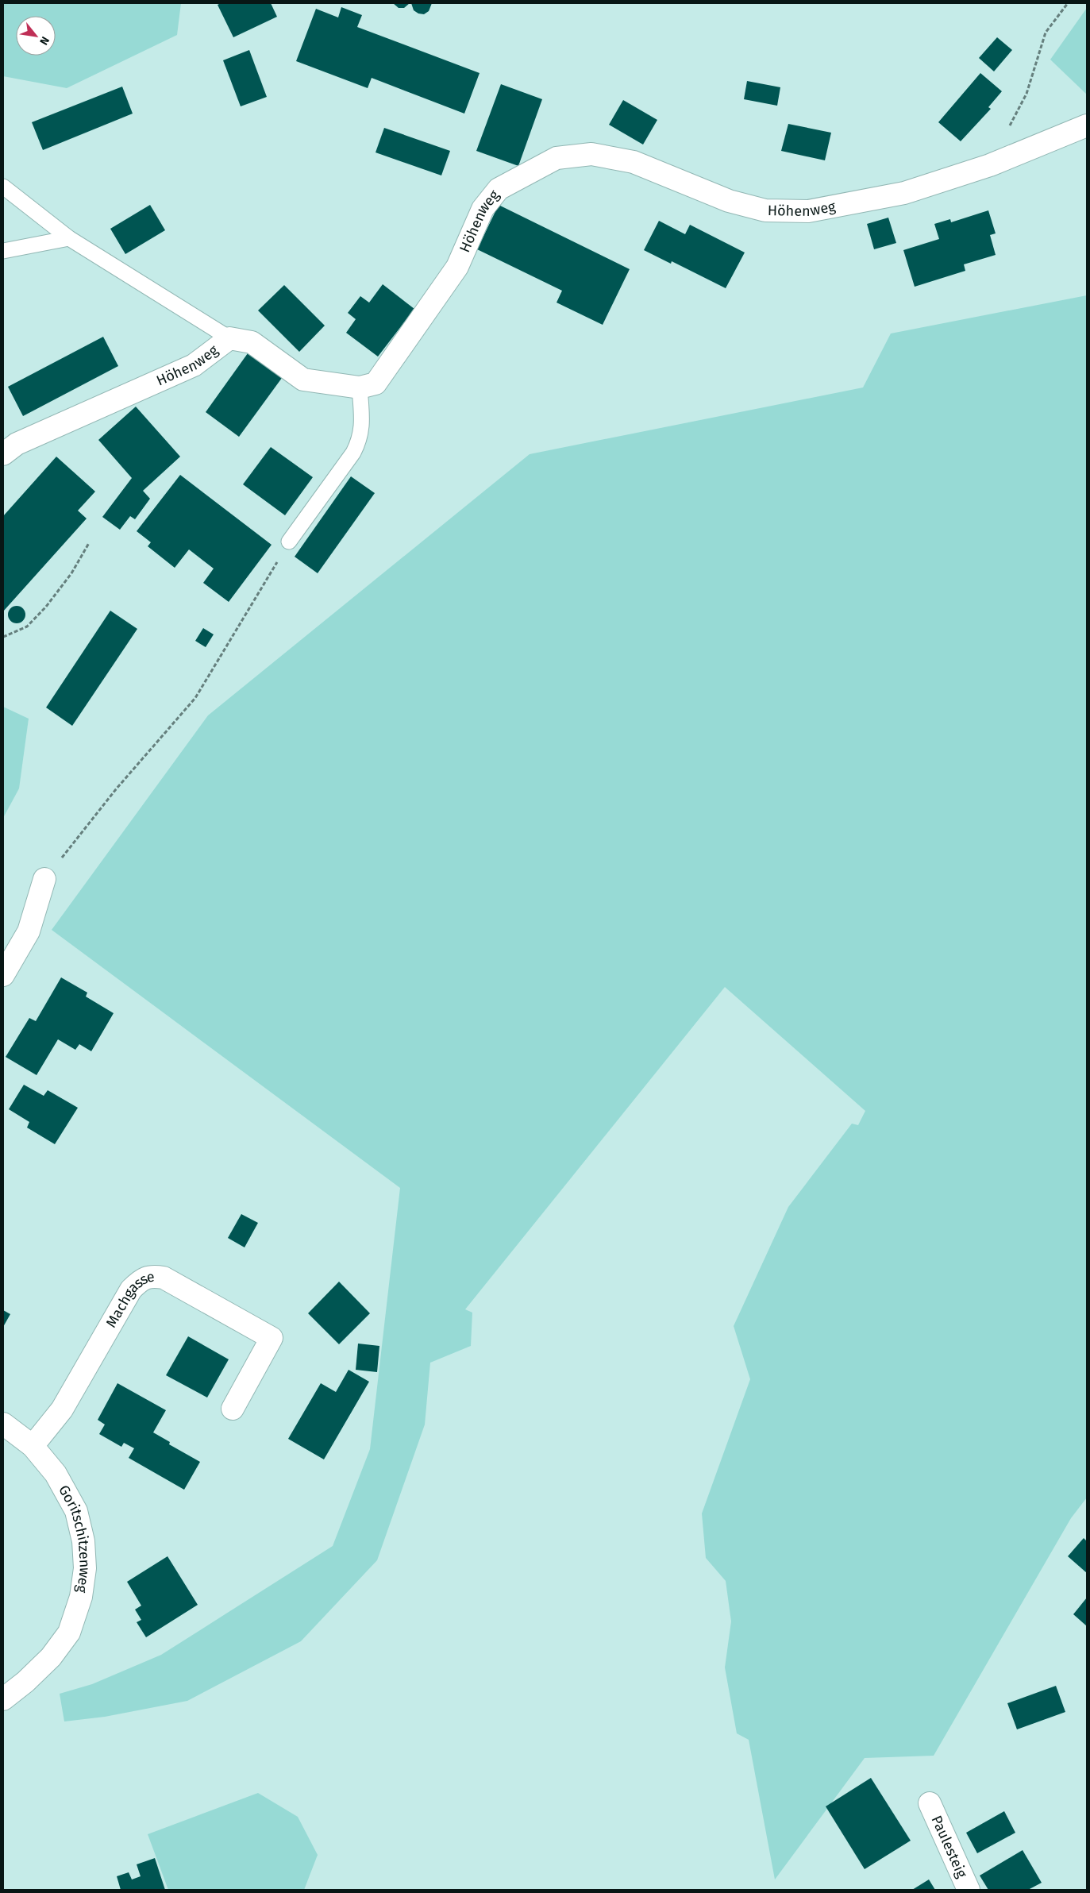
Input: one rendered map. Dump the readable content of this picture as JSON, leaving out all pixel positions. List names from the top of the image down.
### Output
{
  "streets": {
    "street": [
      "Höhenweg",
      "Machgasse",
      "Goritschitzenweg",
      "Paulesteig"
    ]
  },
  "crossings": [
    ["Machgasse", "Goritschitzenweg"]
  ],
  "north": "bottom right"
}
